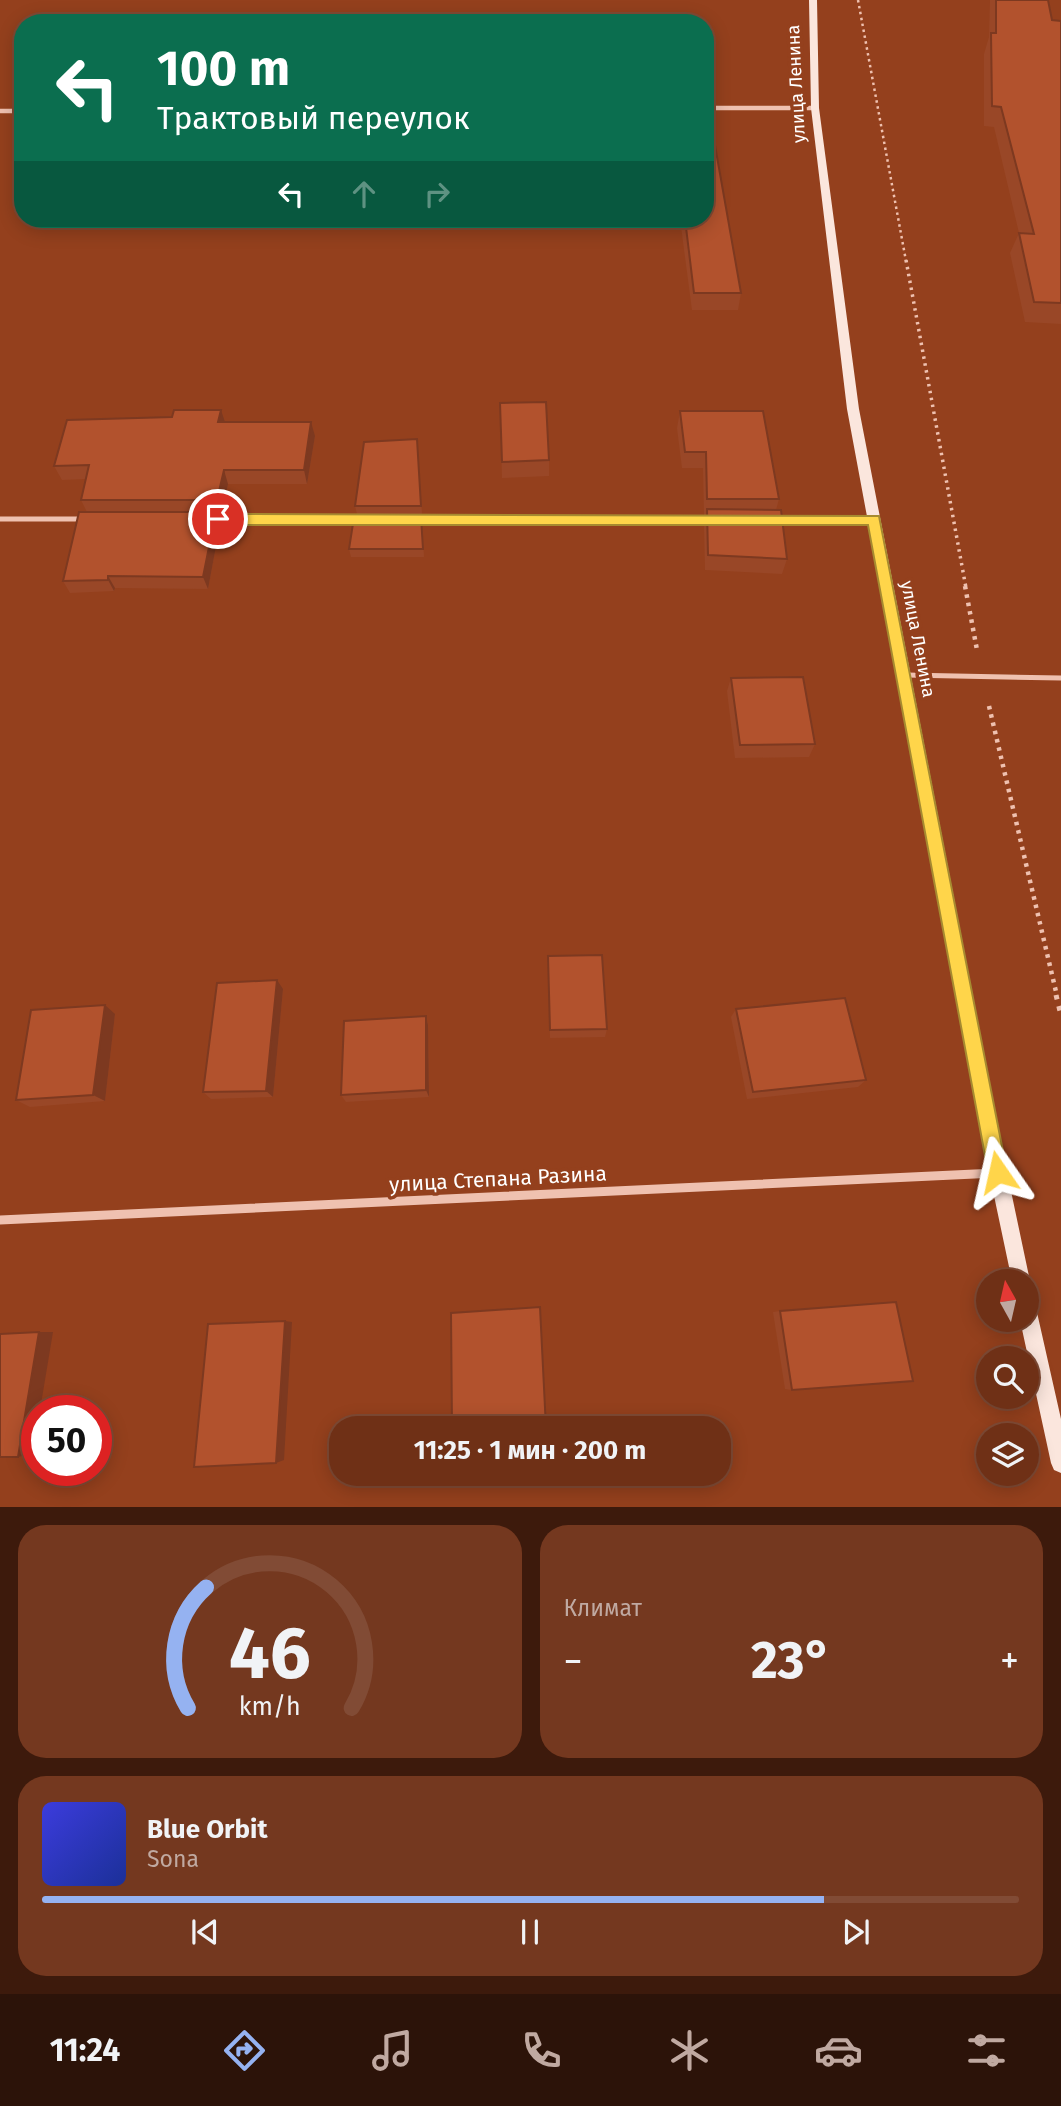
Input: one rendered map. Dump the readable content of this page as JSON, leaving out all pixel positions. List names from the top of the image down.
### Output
{
  "streets": {
    "main road": ["улица Ленина"],
    "street": ["улица Степана Разина"]
  },
  "crossings": [
    ["улица Ленина", "улица Степана Разина"]
  ],
  "north": "top",
  "page": {
    "turn": ["100 m", "Трактовый переулок"],
    "limit": "50",
    "trip": "11:25 · 1 мин · 200 m",
    "tile": "Климат",
    "heat": ["−", "23°", "+"],
    "song": ["Blue Orbit", "Sona"],
    "tabs": "11:24",
    "gauge": ["46", "km/h"]
  }
}
